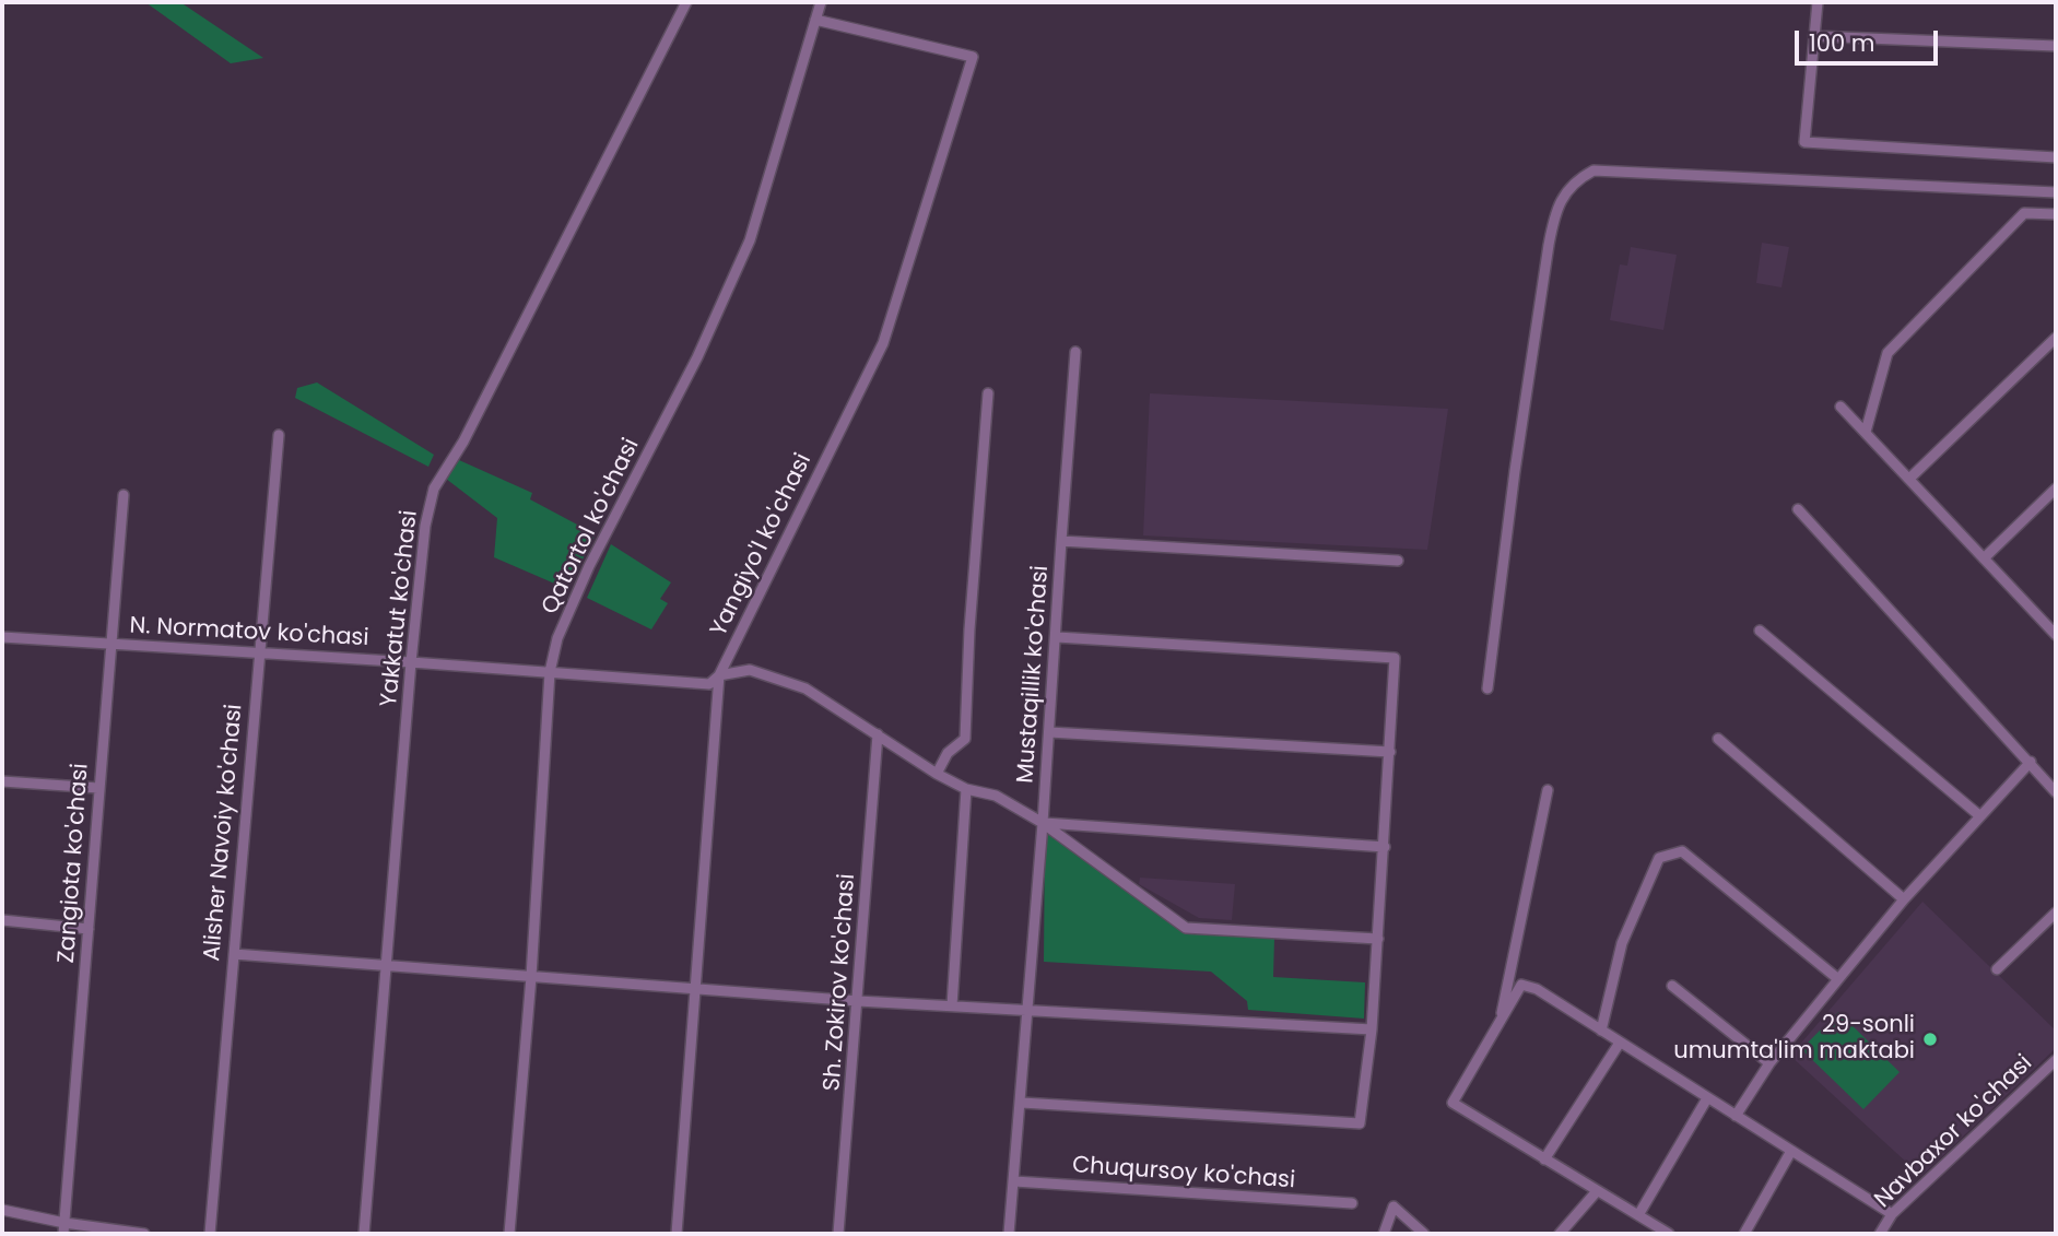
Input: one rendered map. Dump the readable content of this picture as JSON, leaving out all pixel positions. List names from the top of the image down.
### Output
{
  "streets": {
    "street": [
      "Qatortol ko'chasi",
      "Yangiyo'l ko'chasi",
      "Yakkatut ko'chasi",
      "N. Normatov ko'chasi",
      "Mustaqillik ko'chasi",
      "Alisher Navoiy ko'chasi",
      "Zangiota ko'chasi",
      "Sh. Zokirov ko'chasi",
      "Navbaxor ko'chasi",
      "Chuqursoy ko'chasi"
    ]
  },
  "crossings": [
    ["Qatortol ko'chasi", "Yangiyo'l ko'chasi"],
    ["Qatortol ko'chasi", "N. Normatov ko'chasi"],
    ["Yangiyo'l ko'chasi", "N. Normatov ko'chasi"],
    ["Yakkatut ko'chasi", "N. Normatov ko'chasi"],
    ["N. Normatov ko'chasi", "Alisher Navoiy ko'chasi"],
    ["N. Normatov ko'chasi", "Zangiota ko'chasi"],
    ["Mustaqillik ko'chasi", "Chuqursoy ko'chasi"]
  ],
  "places": ["29-sonli umumta'lim maktabi"],
  "scale_bar": "100 m"
}
